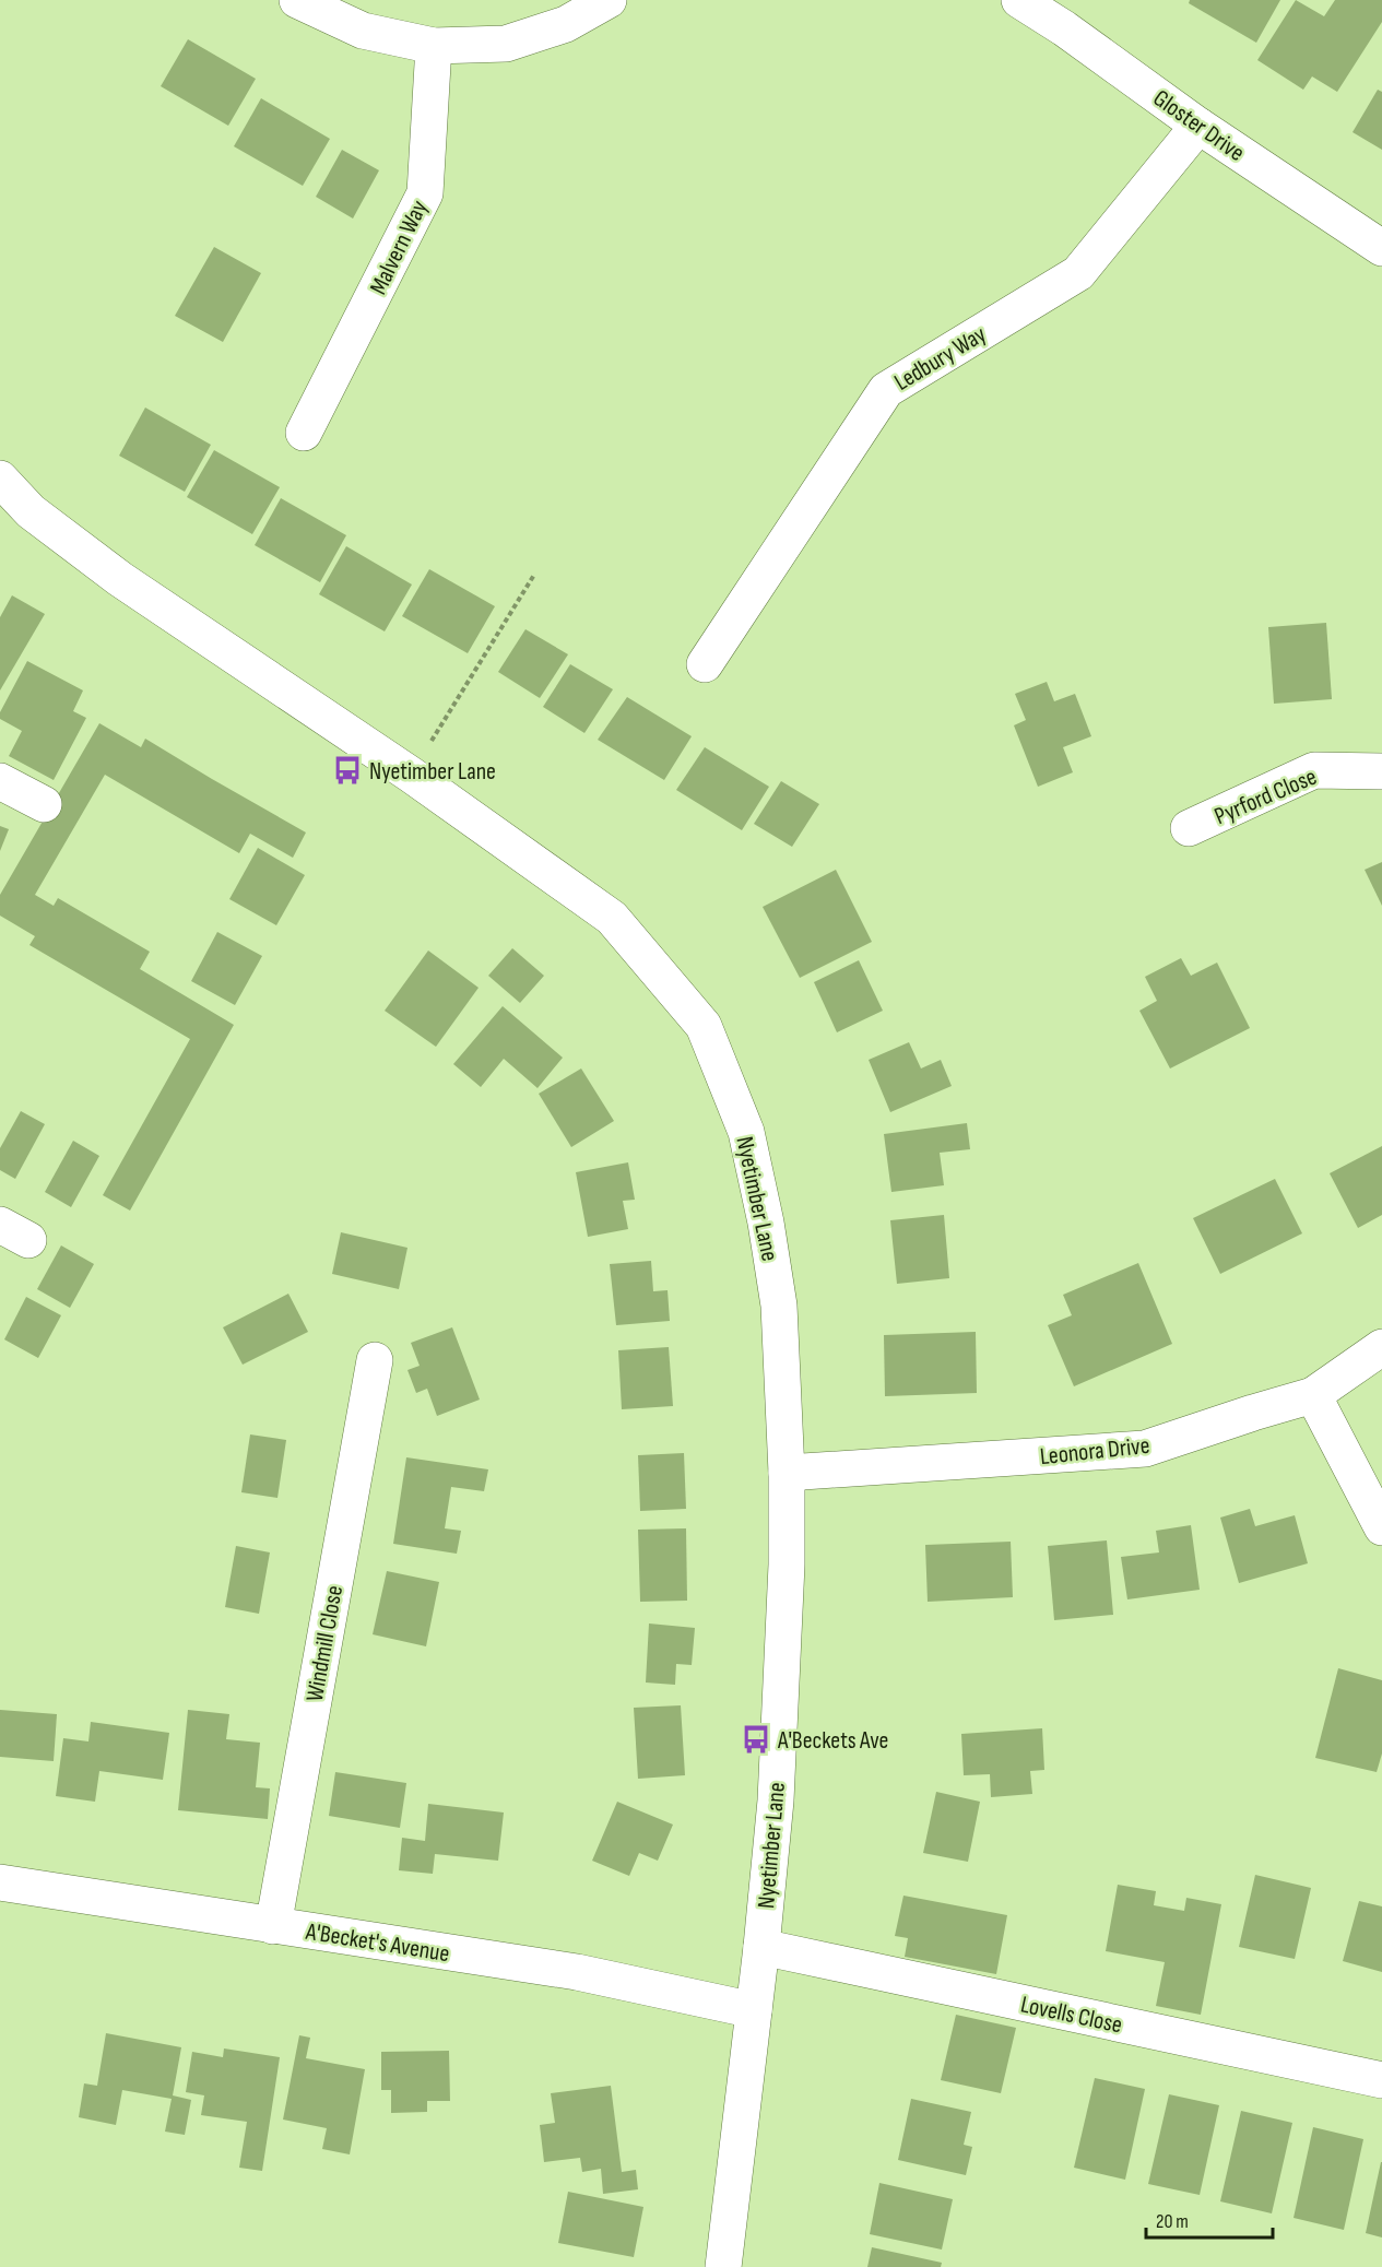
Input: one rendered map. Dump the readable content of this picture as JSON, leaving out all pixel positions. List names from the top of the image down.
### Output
{
  "streets": {
    "street": [
      "Gloster Drive",
      "Malvern Way",
      "Ledbury Way",
      "Pyrford Close",
      "Nyetimber Lane",
      "Leonora Drive",
      "Windmill Close",
      "A'Becket's Avenue",
      "Lovells Close"
    ]
  },
  "crossings": [
    ["Gloster Drive", "Ledbury Way"],
    ["Nyetimber Lane", "Leonora Drive"],
    ["Nyetimber Lane", "A'Becket's Avenue"],
    ["Nyetimber Lane", "Lovells Close"],
    ["Windmill Close", "A'Becket's Avenue"]
  ],
  "places": {
    "bus stop": ["Nyetimber Lane", "A'Beckets Ave"]
  },
  "scale_bar": "20 m"
}
